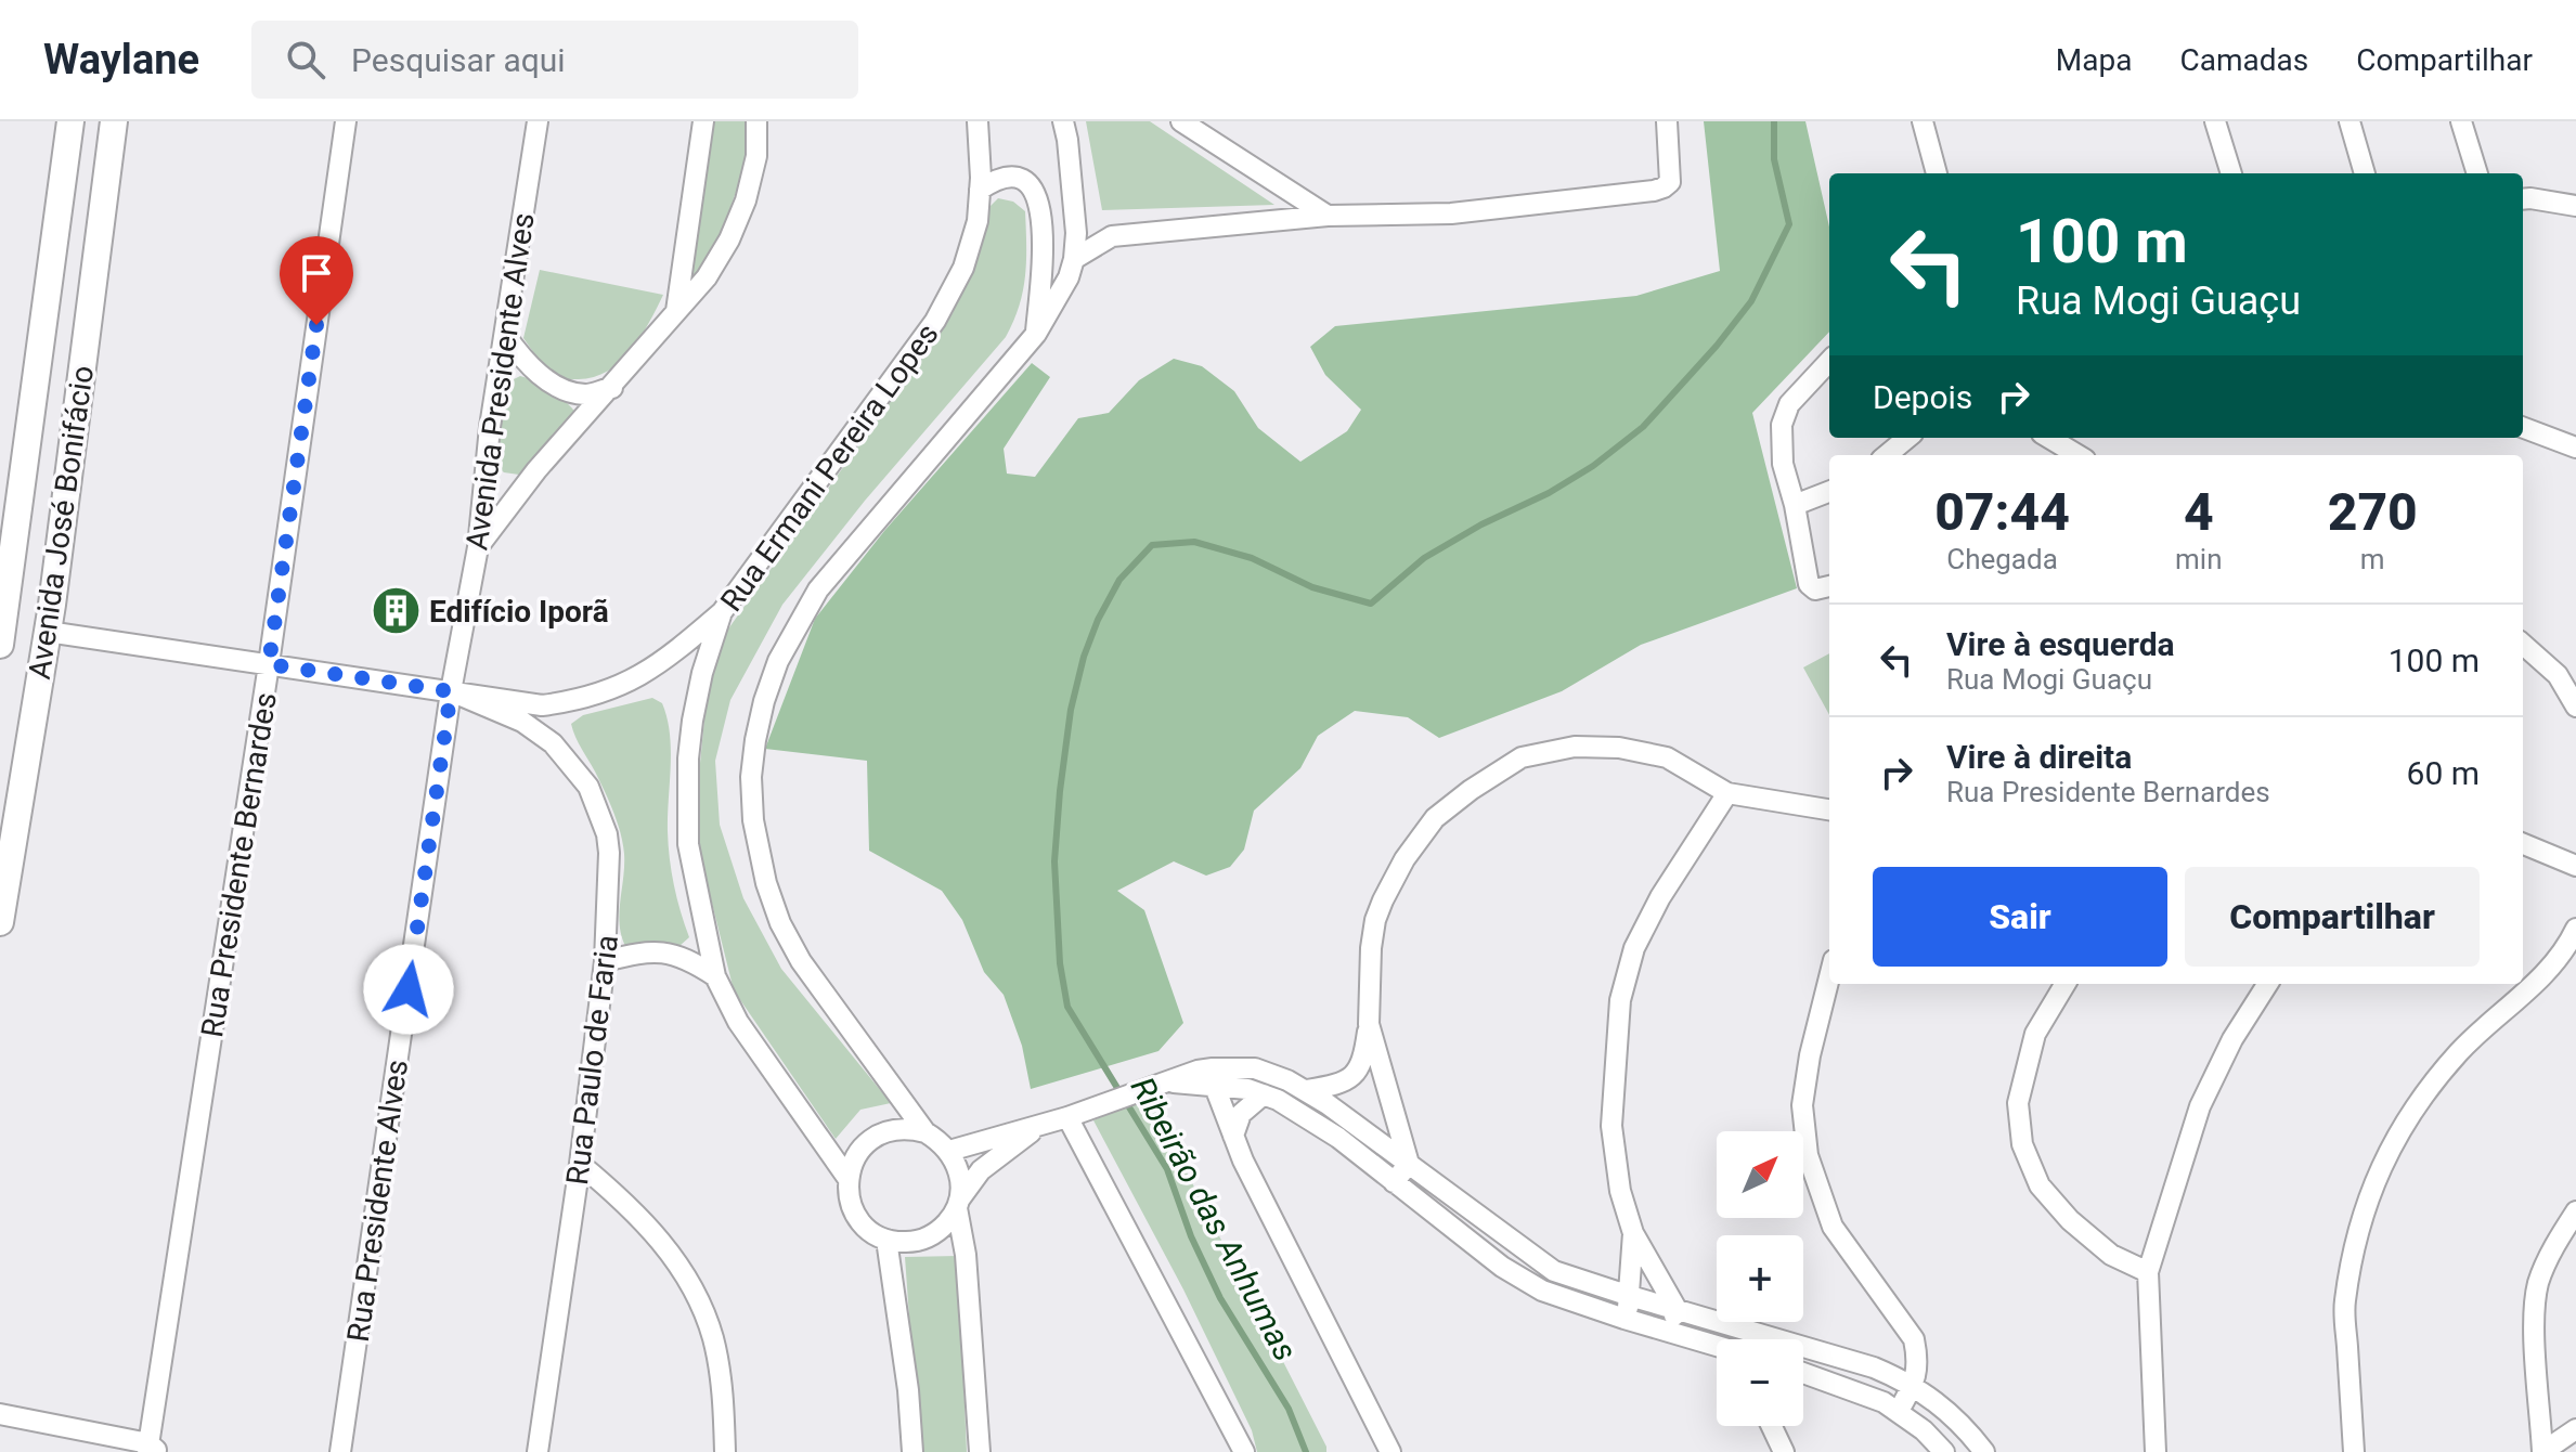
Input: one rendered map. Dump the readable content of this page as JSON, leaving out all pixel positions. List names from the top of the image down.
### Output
{
  "streets": {
    "main road": ["Avenida José Bonifácio"],
    "street": [
      "Avenida Presidente Alves",
      "Rua Ermani Pereira Lopes",
      "Rua Presidente Bernardes",
      "Rua Paulo de Faria",
      "Rua Presidente Alves"
    ]
  },
  "crossings": [
    ["Avenida Presidente Alves", "Rua Paulo de Faria"],
    ["Avenida Presidente Alves", "Rua Presidente Alves"],
    ["Rua Paulo de Faria", "Rua Presidente Alves"]
  ],
  "water": ["Ribeirão das Anhumas"],
  "places": {
    "building": ["Edifício Iporã"]
  },
  "north": "top right",
  "page": {
    "header": "Waylane",
    "search": "Pesquisar aqui",
    "nav": ["Mapa", "Camadas", "Compartilhar"],
    "turn": ["100 m", "Rua Mogi Guaçu"],
    "then": "Depois",
    "eta": [
      "07:44",
      "Chegada",
      "4",
      "min",
      "270",
      "m"
    ],
    "list": [
      {
        "name": "Vire à esquerda",
        "note": "Rua Mogi Guaçu",
        "value": "100 m"
      },
      {
        "name": "Vire à direita",
        "note": "Rua Presidente Bernardes",
        "value": "60 m"
      }
    ],
    "buttons": ["Sair", "Compartilhar"],
    "map_buttons": ["+", "−"]
  }
}
